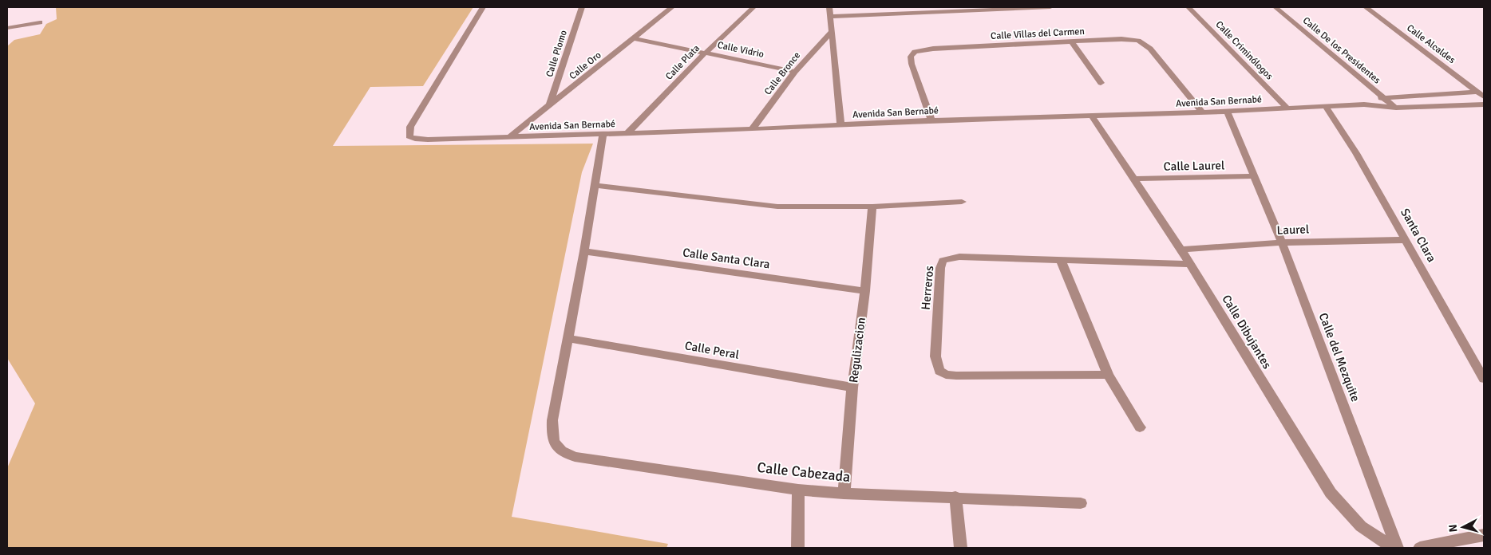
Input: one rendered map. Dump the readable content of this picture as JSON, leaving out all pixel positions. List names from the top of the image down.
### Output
{
  "streets": {
    "street": [
      "Calle Villas del Carmen",
      "Calle Alcaldes",
      "Calle Vidrio",
      "Calle Criminólogos",
      "Calle De los Presidentes",
      "Calle Plomo",
      "Calle Plata",
      "Calle Oro",
      "Calle Bronce",
      "Avenida San Bernabé",
      "Calle Laurel",
      "Laurel",
      "Santa Clara",
      "Calle Santa Clara",
      "Herreros",
      "Calle Dibujantes",
      "Calle Peral",
      "Regulizacion",
      "Calle del Mezquite",
      "Calle Cabezada"
    ]
  },
  "crossings": [
    ["Calle Villas del Carmen", "Avenida San Bernabé"],
    ["Calle Alcaldes", "Avenida San Bernabé"],
    ["Calle Vidrio", "Calle Plata"],
    ["Calle Vidrio", "Calle Oro"],
    ["Calle Vidrio", "Calle Bronce"],
    ["Calle Criminólogos", "Avenida San Bernabé"],
    ["Calle De los Presidentes", "Avenida San Bernabé"],
    ["Calle Plomo", "Calle Oro"],
    ["Calle Plata", "Avenida San Bernabé"],
    ["Calle Oro", "Avenida San Bernabé"],
    ["Calle Bronce", "Avenida San Bernabé"],
    ["Avenida San Bernabé", "Santa Clara"],
    ["Avenida San Bernabé", "Calle Dibujantes"],
    ["Avenida San Bernabé", "Calle del Mezquite"],
    ["Avenida San Bernabé", "Calle Cabezada"],
    ["Calle Laurel", "Calle Dibujantes"],
    ["Calle Laurel", "Calle del Mezquite"],
    ["Laurel", "Santa Clara"],
    ["Laurel", "Calle Dibujantes"],
    ["Laurel", "Calle del Mezquite"],
    ["Calle Santa Clara", "Regulizacion"],
    ["Calle Santa Clara", "Calle Cabezada"],
    ["Herreros", "Calle Dibujantes"],
    ["Calle Peral", "Regulizacion"],
    ["Calle Peral", "Calle Cabezada"],
    ["Regulizacion", "Calle Cabezada"]
  ],
  "north": "left"
}
